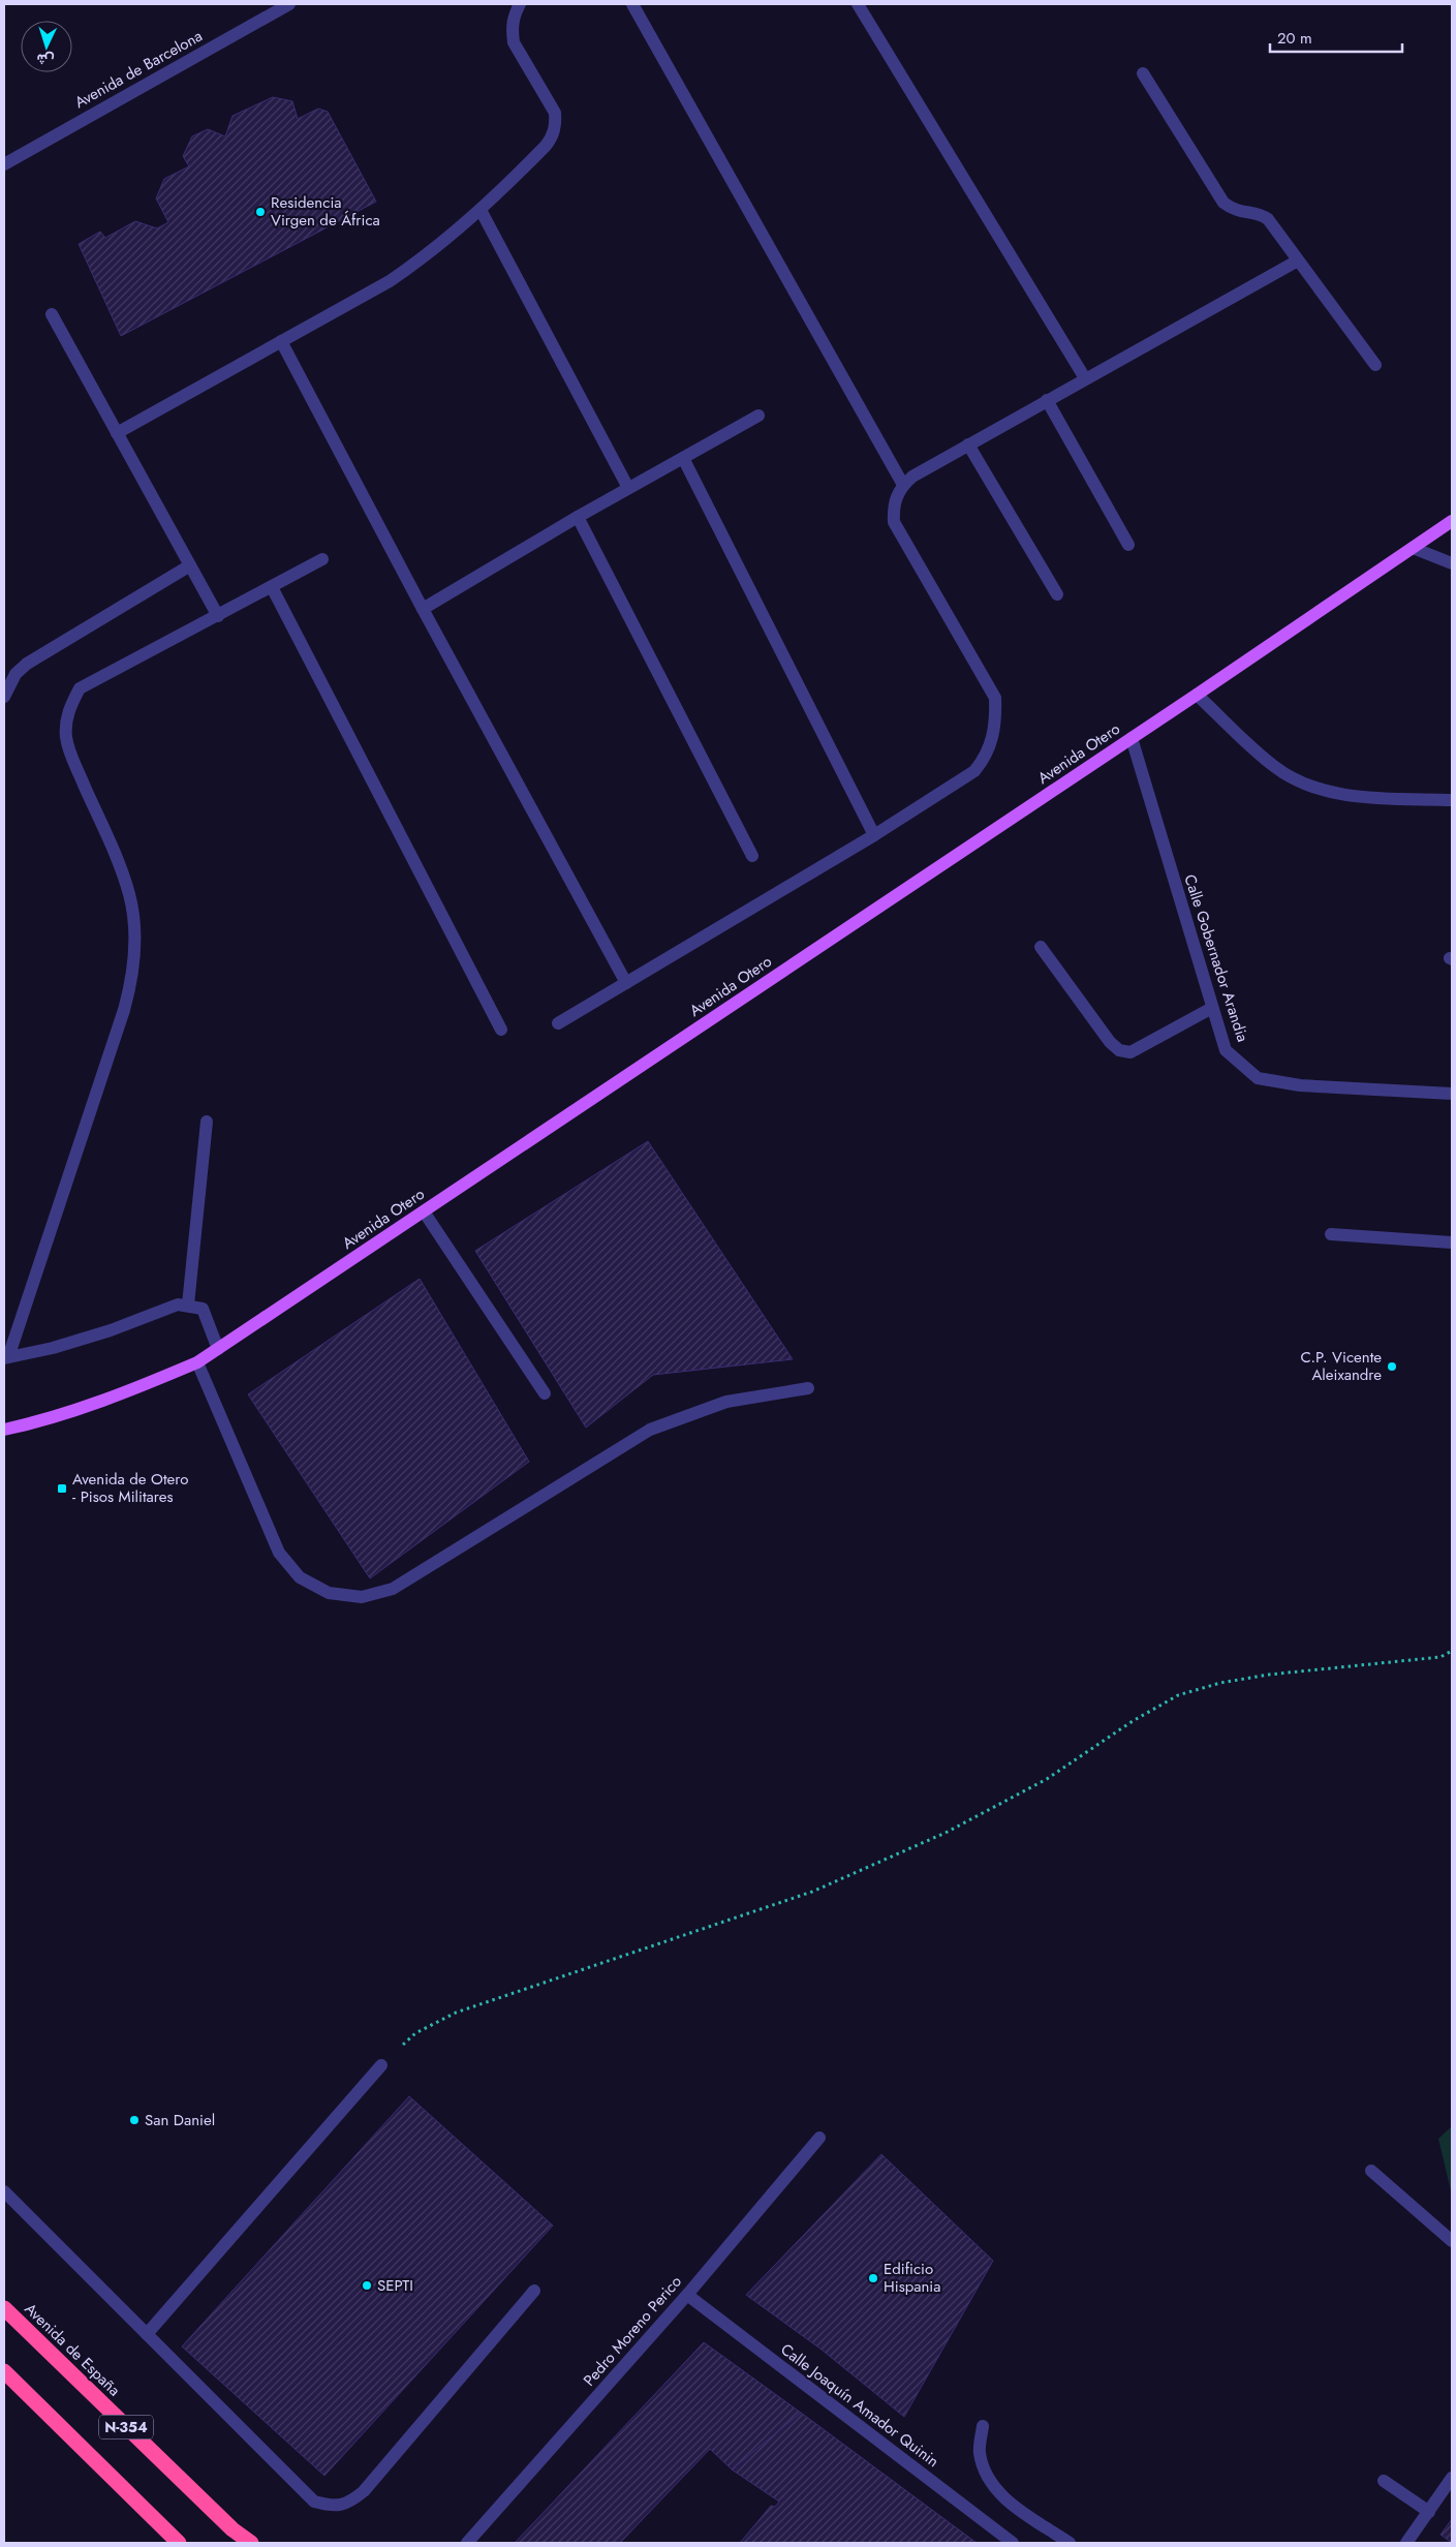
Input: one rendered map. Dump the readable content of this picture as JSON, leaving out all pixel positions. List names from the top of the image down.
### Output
{
  "streets": {
    "highway": ["Avenida de España", "N-354"],
    "main road": ["Avenida Otero"],
    "street": [
      "Avenida de Barcelona",
      "Calle Gobernador Arandia",
      "Pedro Moreno Perico",
      "Calle Joaquín Amador Quinin"
    ]
  },
  "crossings": [
    ["Avenida Otero", "Calle Gobernador Arandia"],
    ["Pedro Moreno Perico", "Calle Joaquín Amador Quinin"]
  ],
  "places": {
    "other": [
      "Residencia Virgen de África",
      "C.P. Vicente Aleixandre",
      "San Daniel",
      "Edificio Hispania",
      "SEPTI"
    ],
    "transit": ["Avenida de Otero - Pisos Militares"]
  },
  "scale_bar": "20 m",
  "north": "bottom"
}
